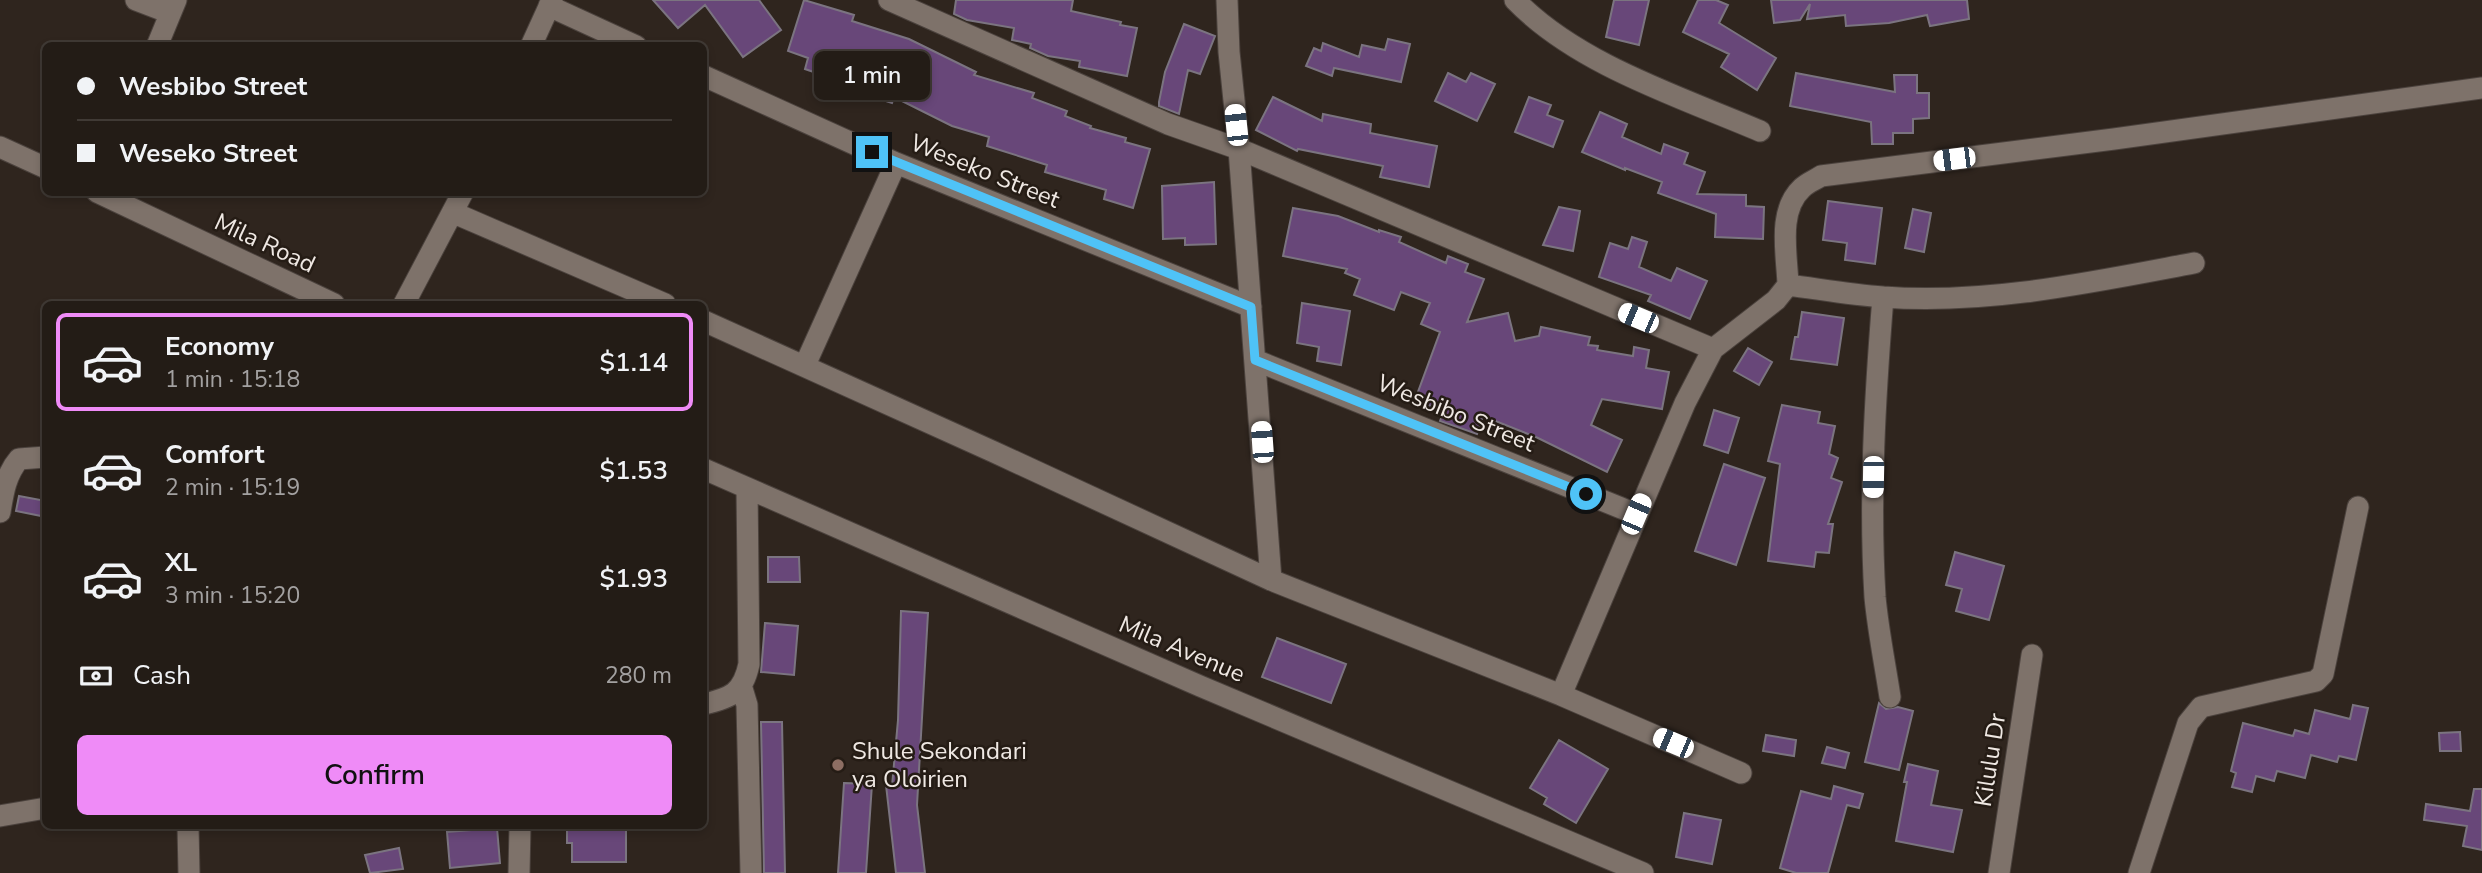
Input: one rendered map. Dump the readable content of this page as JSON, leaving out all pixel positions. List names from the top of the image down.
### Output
{
  "streets": {
    "street": [
      "Weseko Street",
      "Mila Road",
      "Wesbibo Street",
      "Mila Avenue",
      "Kilulu Dr"
    ]
  },
  "places": ["Shule Sekondari ya Oloirien"],
  "page": {
    "banner": ["Wesbibo Street", "Weseko Street"],
    "bubble": "1 min",
    "list": [
      {
        "name": "Economy",
        "note": "1 min · 15:18",
        "value": "$1.14"
      },
      {
        "name": "Comfort",
        "note": "2 min · 15:19",
        "value": "$1.53"
      },
      {
        "name": "XL",
        "note": "3 min · 15:20",
        "value": "$1.93"
      }
    ],
    "pay": ["Cash", "280 m"],
    "buttons": "Confirm"
  }
}
